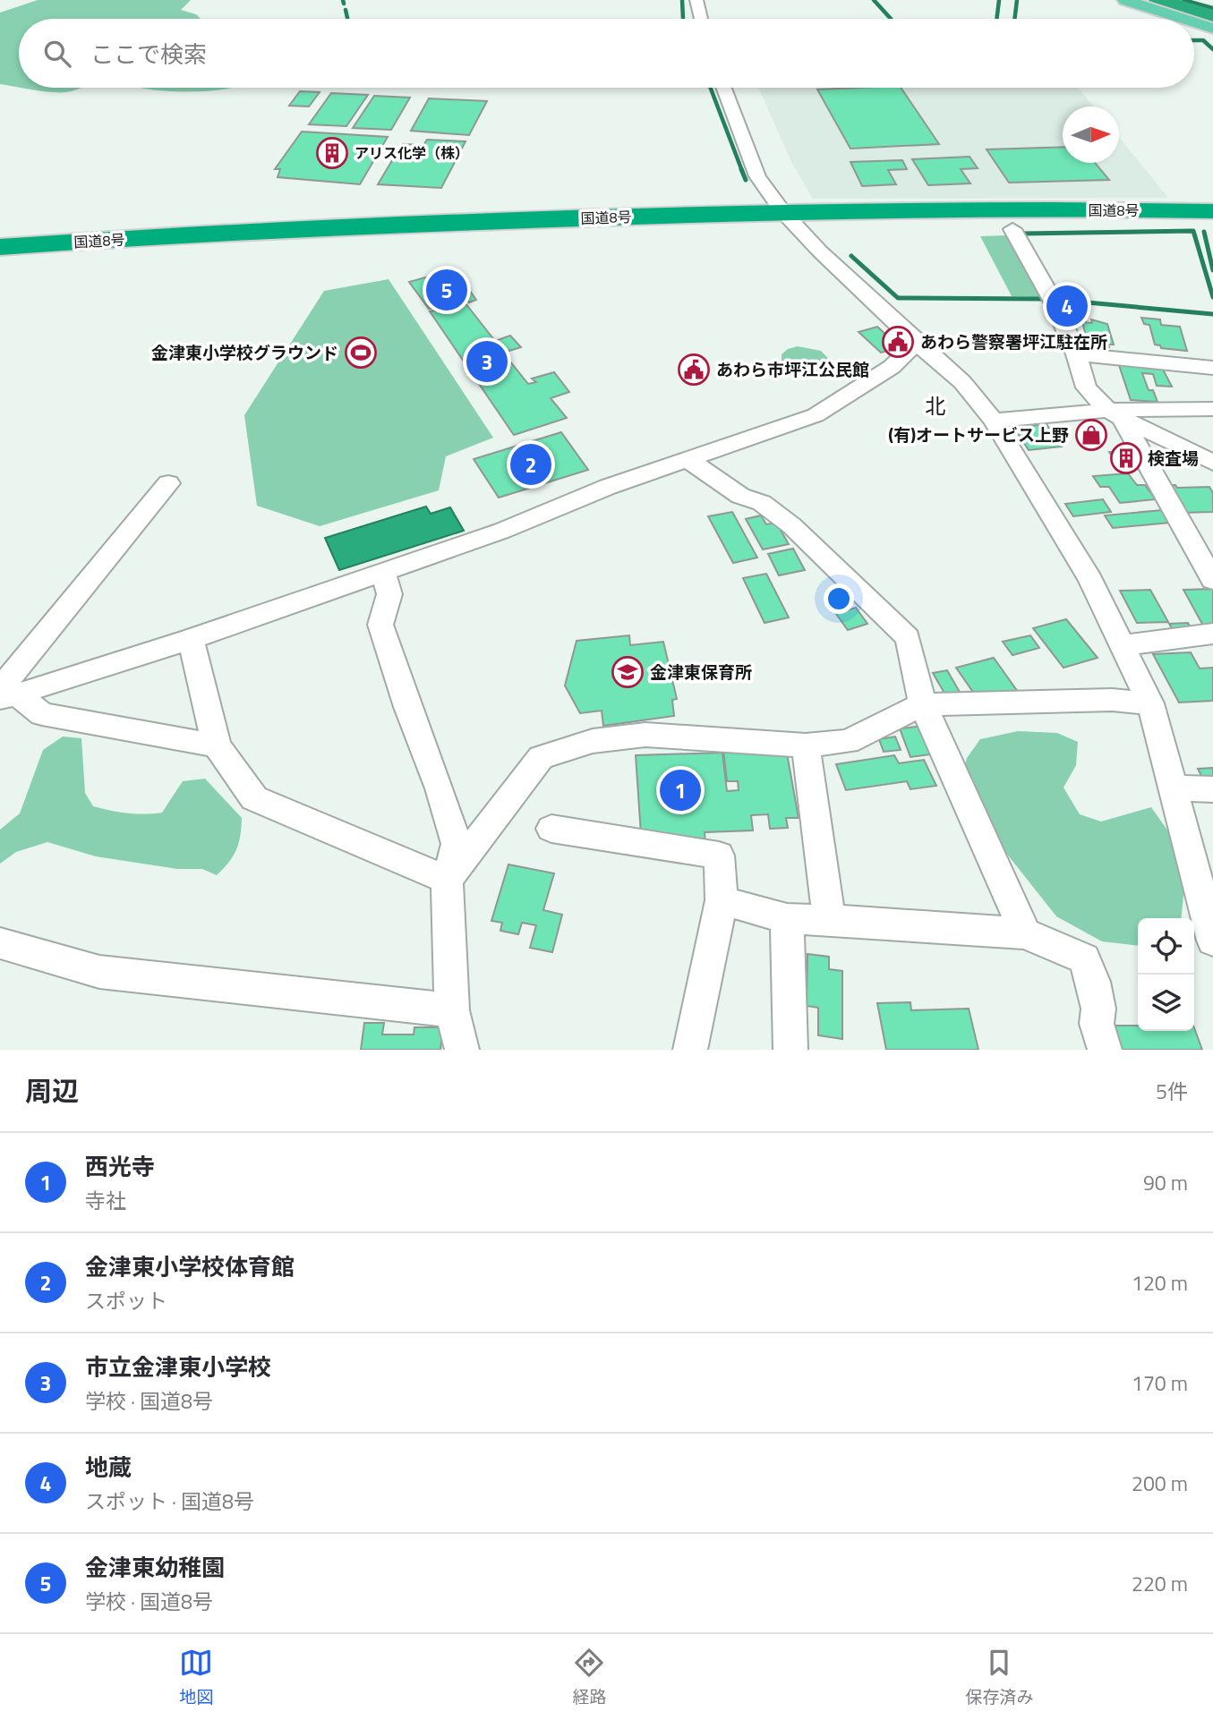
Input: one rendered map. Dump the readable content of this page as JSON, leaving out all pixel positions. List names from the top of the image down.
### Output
{
  "streets": {
    "highway": ["国道8号"]
  },
  "districts": ["北"],
  "places": {
    "building": ["アリス化学（株）", "検査場"],
    "public building": ["あわら警察署坪江駐在所", "あわら市坪江公民館"],
    "sports": ["金津東小学校グラウンド"],
    "shop": ["(有)オートサービス上野"],
    "school or university": ["金津東保育所"]
  },
  "north": "right",
  "page": {
    "search": "ここで検索",
    "pins": [
      "5",
      "4",
      "3",
      "2",
      "1"
    ],
    "heading": ["周辺", "5件"],
    "list": [
      {
        "mark": "1",
        "name": "西光寺",
        "note": "寺社",
        "value": "90 m"
      },
      {
        "mark": "2",
        "name": "金津東小学校体育館",
        "note": "スポット",
        "value": "120 m"
      },
      {
        "mark": "3",
        "name": "市立金津東小学校",
        "note": "学校 · 国道8号",
        "value": "170 m"
      },
      {
        "mark": "4",
        "name": "地蔵",
        "note": "スポット · 国道8号",
        "value": "200 m"
      },
      {
        "mark": "5",
        "name": "金津東幼稚園",
        "note": "学校 · 国道8号",
        "value": "220 m"
      }
    ],
    "nav": ["地図", "経路", "保存済み"]
  }
}
